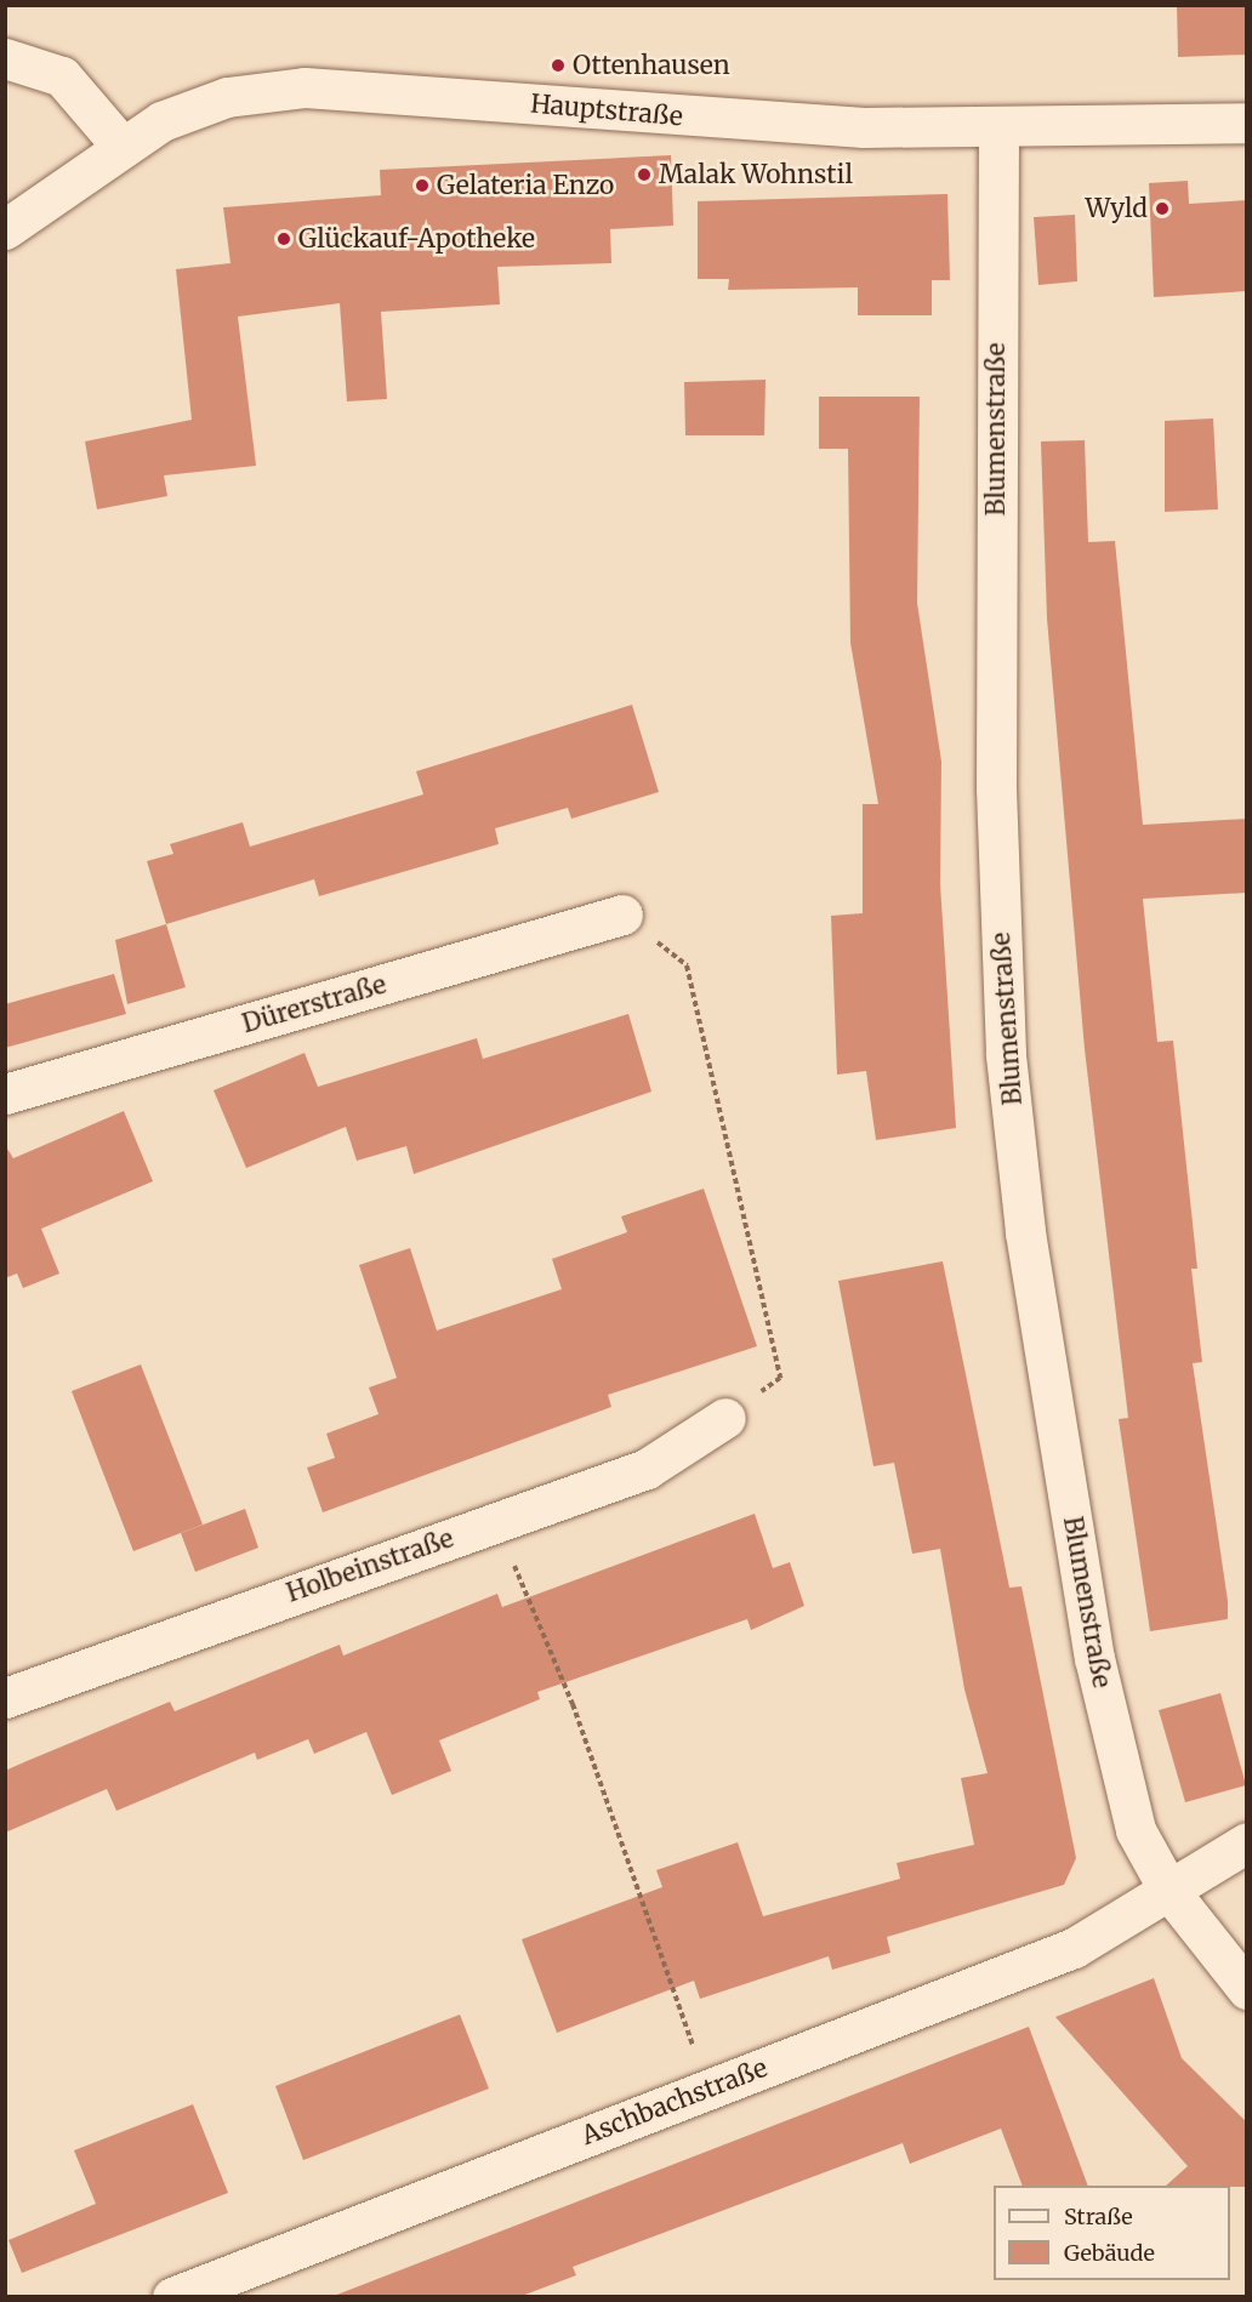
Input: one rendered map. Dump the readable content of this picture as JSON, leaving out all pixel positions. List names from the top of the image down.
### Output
{
  "streets": {
    "street": [
      "Hauptstraße",
      "Blumenstraße",
      "Dürerstraße",
      "Holbeinstraße",
      "Aschbachstraße"
    ]
  },
  "crossings": [
    ["Hauptstraße", "Blumenstraße"],
    ["Blumenstraße", "Aschbachstraße"]
  ],
  "places": [
    "Ottenhausen",
    "Malak Wohnstil",
    "Gelateria Enzo",
    "Wyld",
    "Glückauf-Apotheke"
  ],
  "legend": ["Straße", "Gebäude"]
}
